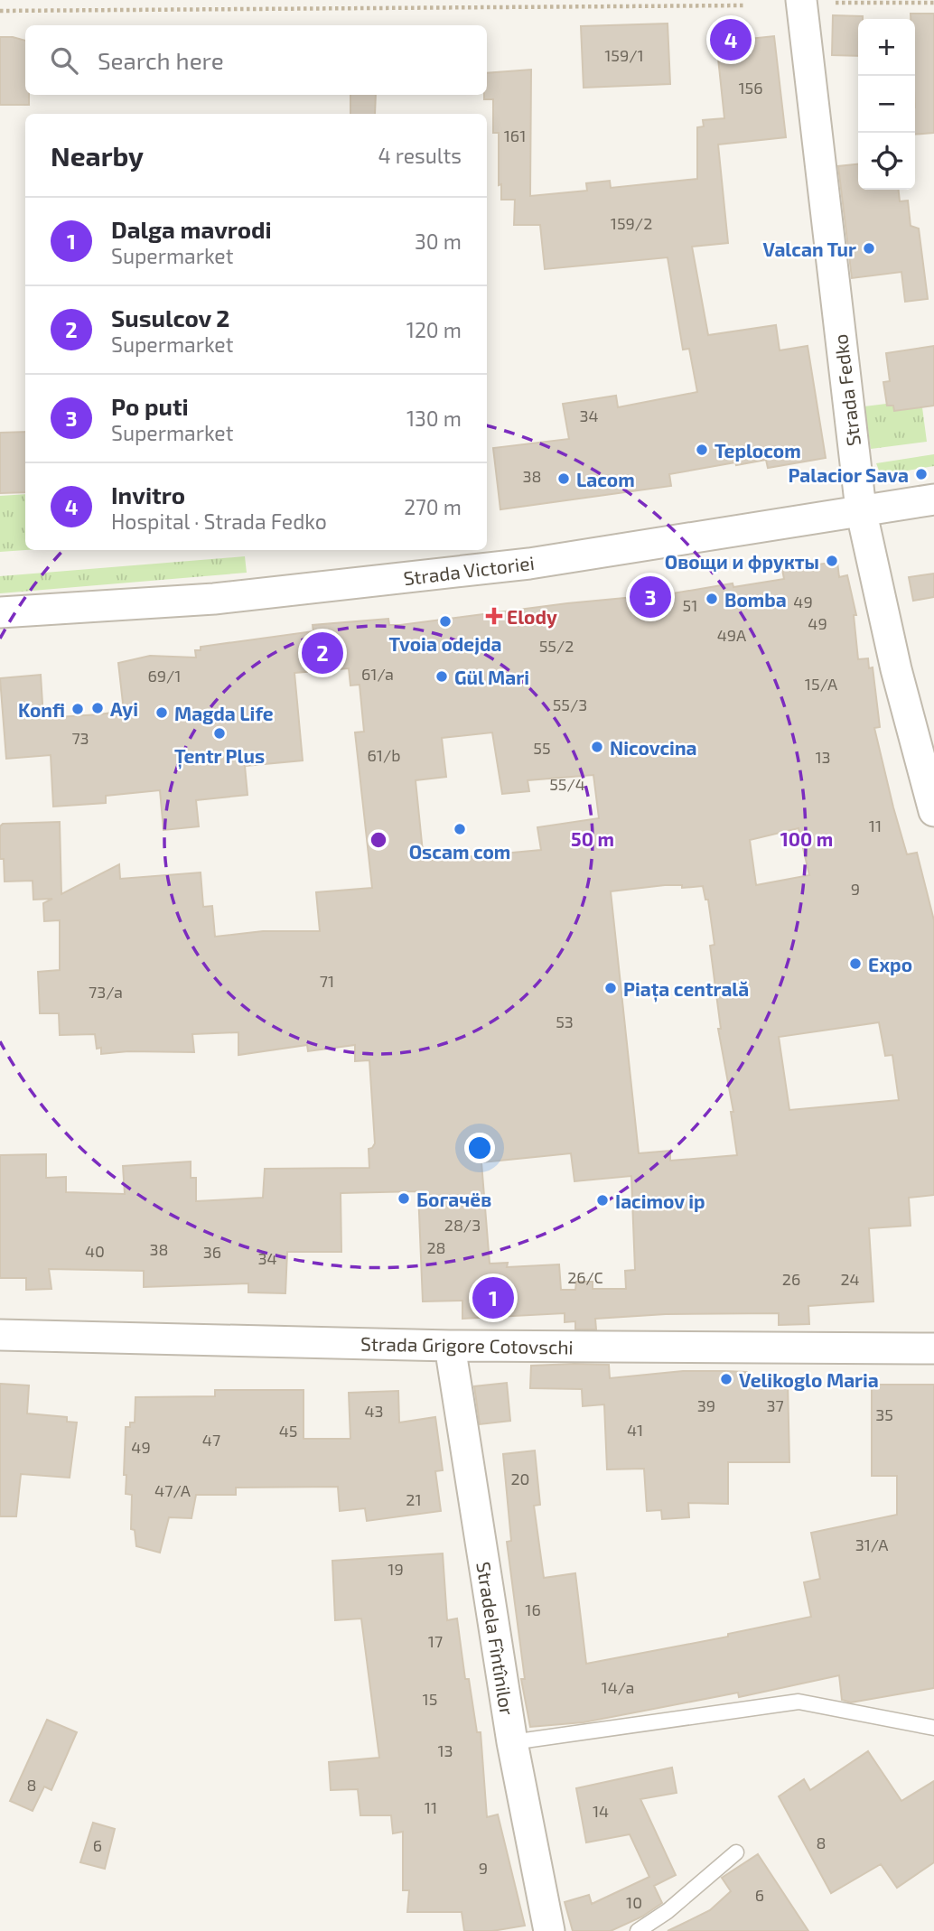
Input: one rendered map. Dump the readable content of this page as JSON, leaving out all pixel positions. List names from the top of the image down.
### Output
{
  "streets": {
    "street": [
      "Strada Fedko",
      "Strada Victoriei",
      "Strada Grigore Cotovschi",
      "Stradela Fîntînilor"
    ]
  },
  "crossings": [
    ["Strada Fedko", "Strada Victoriei"],
    ["Strada Grigore Cotovschi", "Stradela Fîntînilor"]
  ],
  "places": {
    "other": [
      "Valcan Tur",
      "Teplocom",
      "Palacior Sava",
      "Lacom",
      "Овощи и фрукты",
      "Bomba",
      "Tvoia odejda",
      "Gül Mari",
      "Ayi",
      "Konfi",
      "Magda Life",
      "Țentr Plus",
      "Nicovcina",
      "Oscam com",
      "Expo",
      "Piața centrală",
      "Богачёв",
      "Iacimov ip",
      "Velikoglo Maria"
    ],
    "health": ["Elody"]
  },
  "house_numbers": [
    "159/1",
    "156",
    "161",
    "159/2",
    "34",
    "38",
    "49",
    "51",
    "49",
    "49A",
    "55/2",
    "61/a",
    "69/1",
    "15/A",
    "55/3",
    "73",
    "55",
    "61/b",
    "13",
    "55/4",
    "11",
    "9",
    "71",
    "73/a",
    "53",
    "28/3",
    "28",
    "38",
    "40",
    "36",
    "34",
    "26/C",
    "26",
    "24",
    "39",
    "37",
    "43",
    "35",
    "41",
    "45",
    "47",
    "49",
    "20",
    "47/A",
    "21",
    "31/A",
    "19",
    "16",
    "17",
    "14/a",
    "15",
    "13",
    "8",
    "11",
    "14",
    "8",
    "6",
    "9",
    "6",
    "10"
  ],
  "page": {
    "pins": [
      "4",
      "3",
      "2",
      "1"
    ],
    "map_buttons": ["+", "−"],
    "search": "Search here",
    "heading": ["Nearby", "4 results"],
    "list": [
      {
        "mark": "1",
        "name": "Dalga mavrodi",
        "note": "Supermarket",
        "value": "30 m"
      },
      {
        "mark": "2",
        "name": "Susulcov 2",
        "note": "Supermarket",
        "value": "120 m"
      },
      {
        "mark": "3",
        "name": "Po puti",
        "note": "Supermarket",
        "value": "130 m"
      },
      {
        "mark": "4",
        "name": "Invitro",
        "note": "Hospital · Strada Fedko",
        "value": "270 m"
      }
    ]
  },
  "rings": ["50 m", "100 m"]
}
